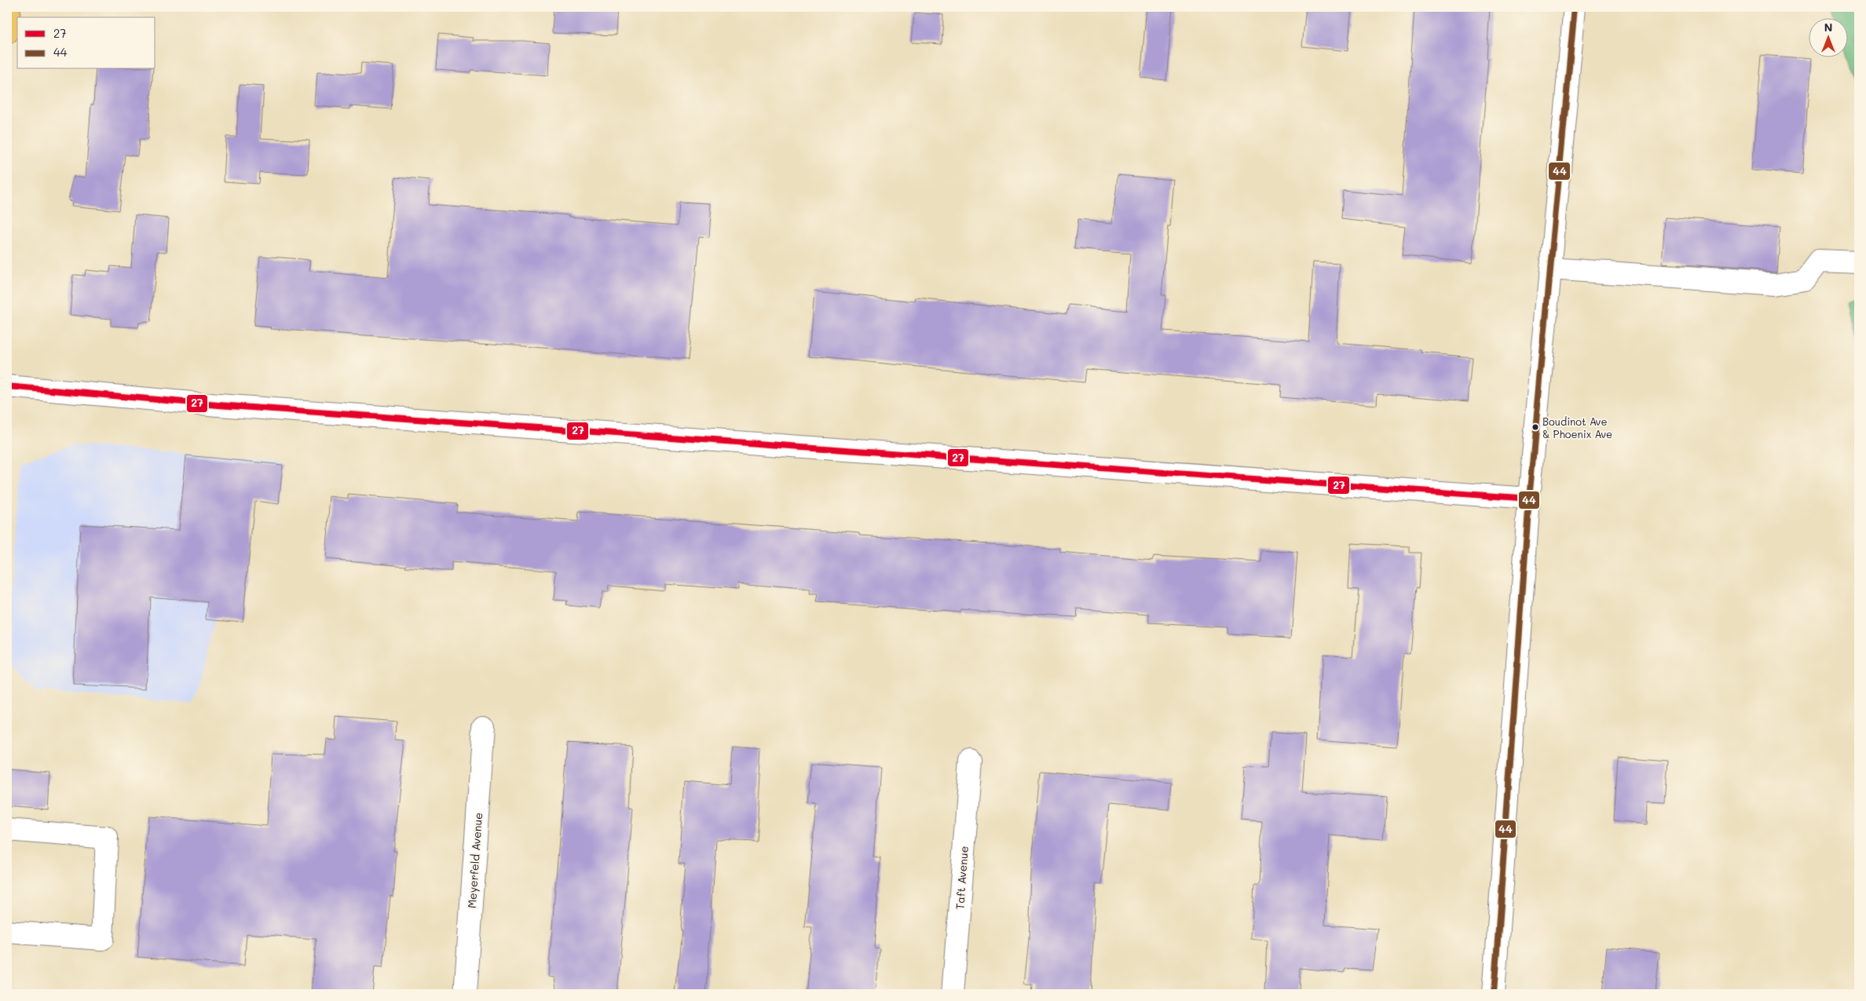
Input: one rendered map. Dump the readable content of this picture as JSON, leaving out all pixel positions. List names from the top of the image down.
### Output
{
  "streets": {
    "street": ["Meyerfeld Avenue", "Taft Avenue"]
  },
  "places": ["Boudinot Ave & Phoenix Ave"],
  "lines": ["transit line 44", "transit line 27"],
  "legend": ["27", "44"],
  "north": "top"
}
